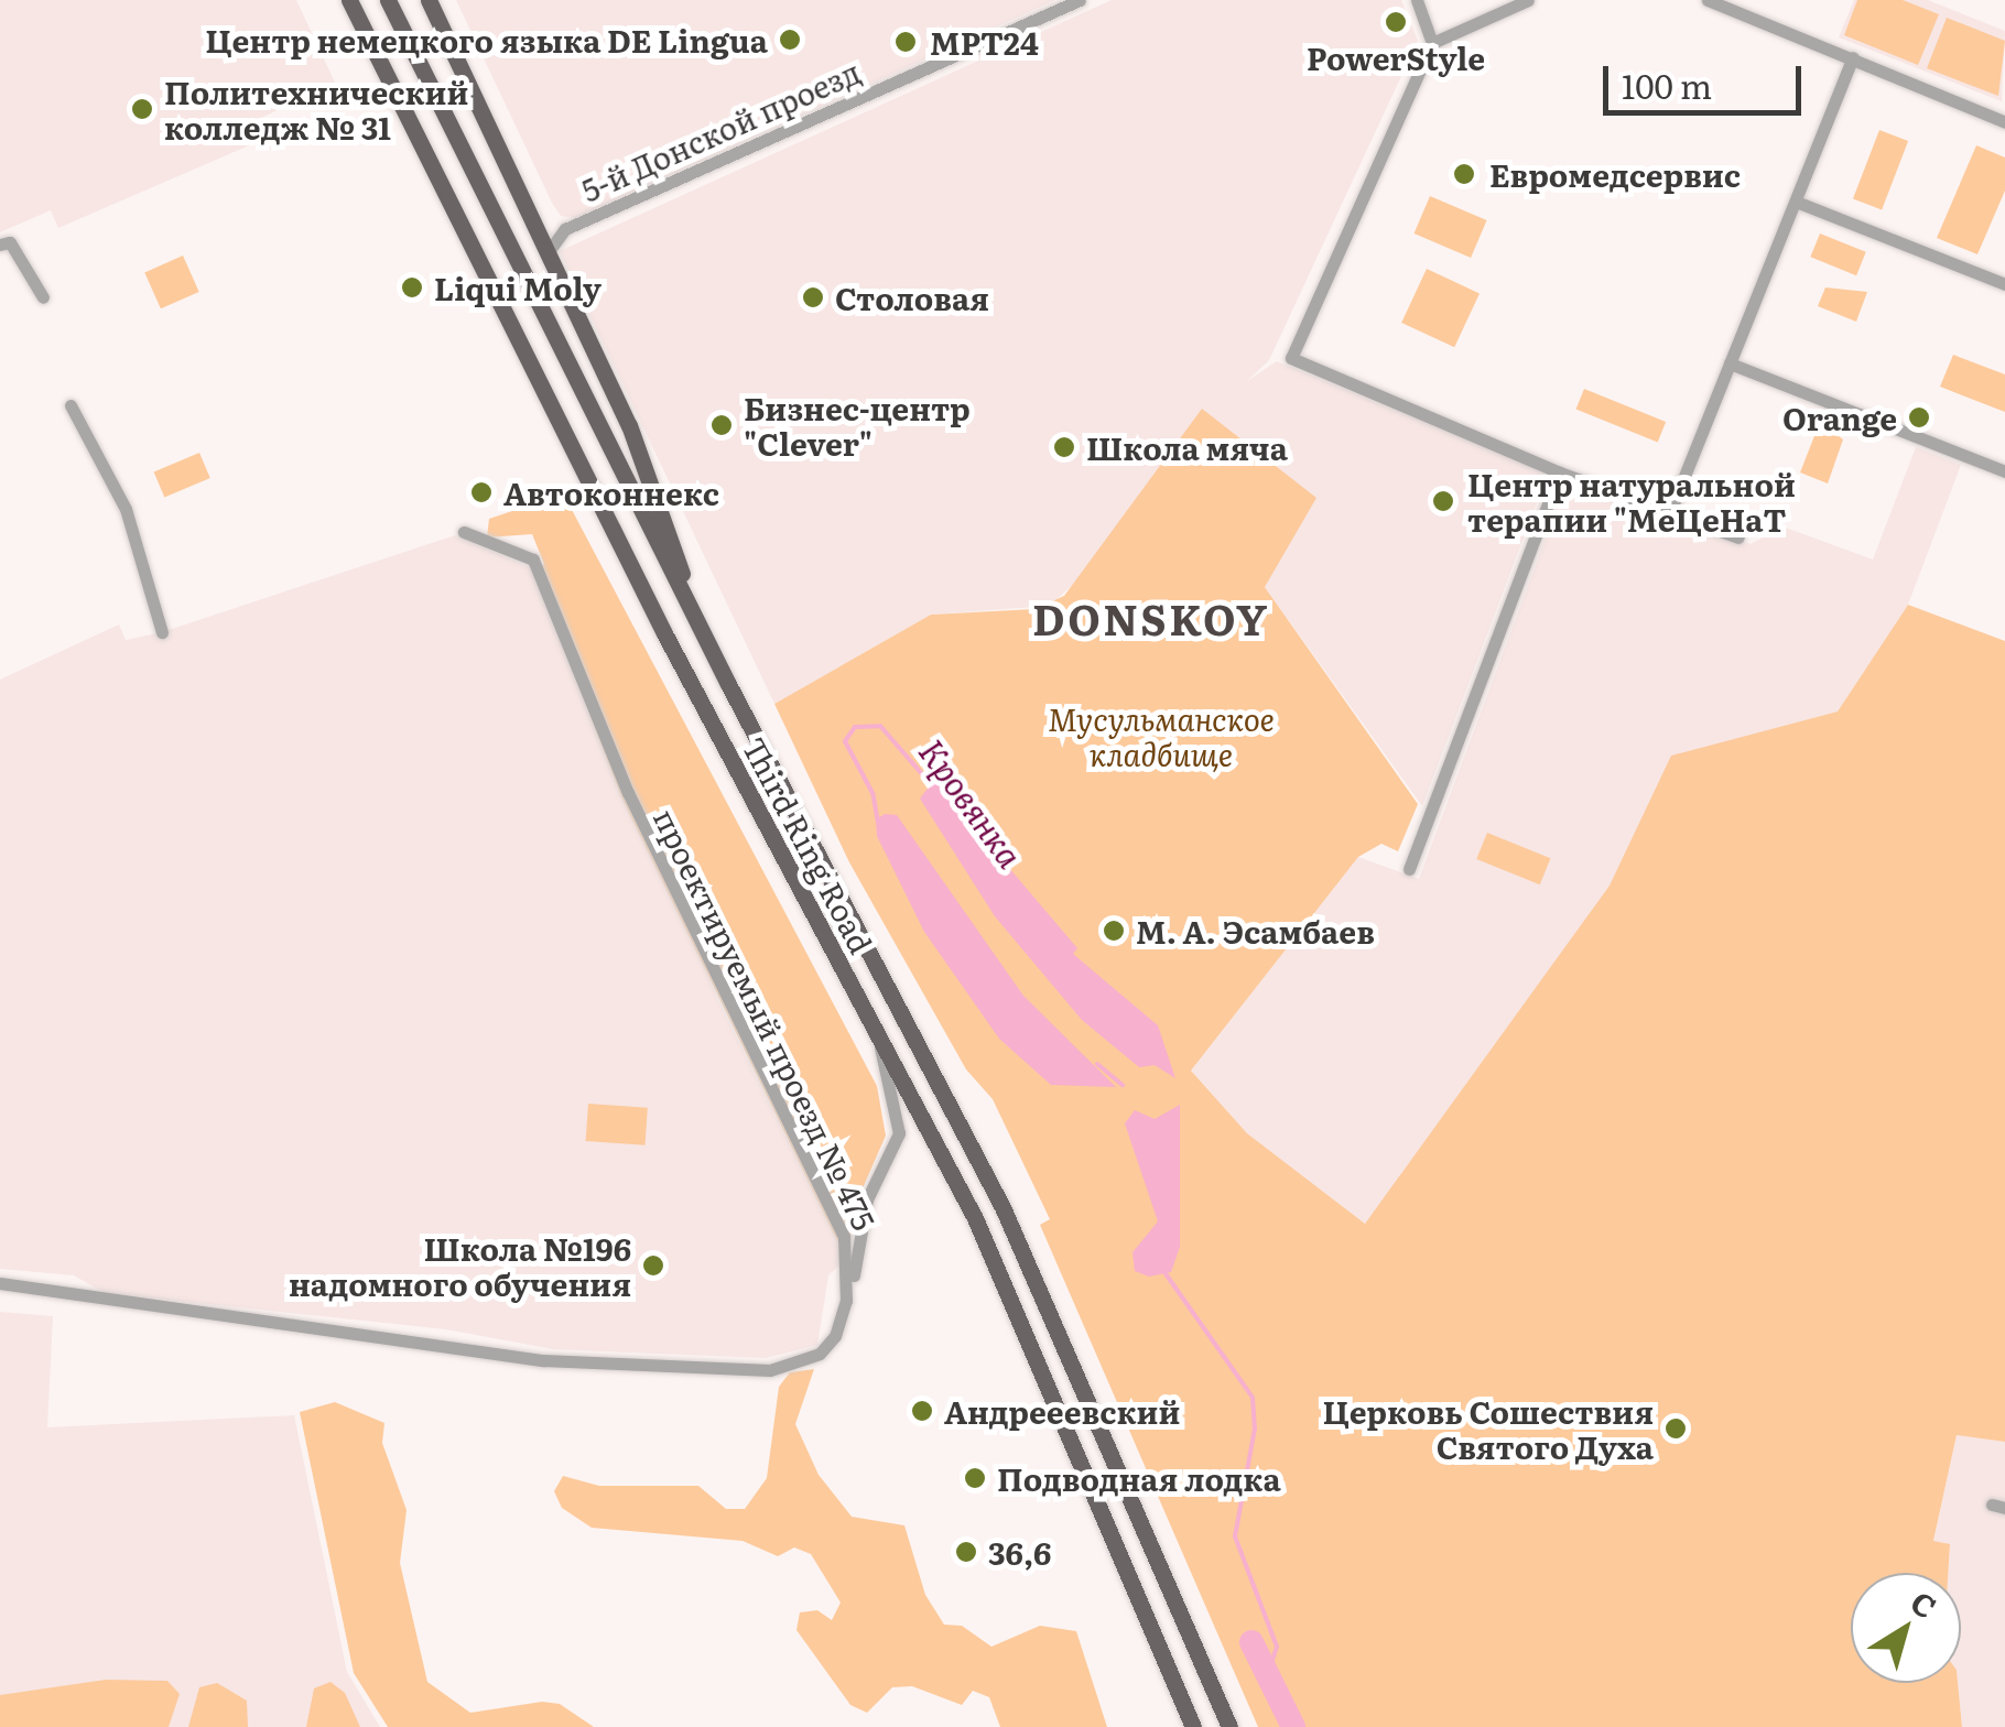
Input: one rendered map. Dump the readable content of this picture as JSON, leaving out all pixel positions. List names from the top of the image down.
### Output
{
  "streets": {
    "main road": ["Third Ring Road"],
    "street": ["5-й Донской проезд", "проектируемый проезд № 475"]
  },
  "districts": ["DONSKOY"],
  "water": ["Кровянка"],
  "parks": ["Мусульманское кладбище"],
  "places": [
    "PowerStyle",
    "Центр немецкого языка DE Lingua",
    "МРТ24",
    "Политехнический колледж № 31",
    "Евромедсервис",
    "Liqui Moly",
    "Столовая",
    "Orange",
    "Бизнес-центр \"Clever\"",
    "Школа мяча",
    "Автоконнекс",
    "Центр натуральной терапии \"МеЦеНаТ",
    "М. А. Эсамбаев",
    "Школа №196 надомного обучения",
    "Андрееевский",
    "Церковь Сошествия Святого Духа",
    "Подводная лодка",
    "36,6"
  ],
  "scale_bar": "100 m",
  "north": "top right"
}
